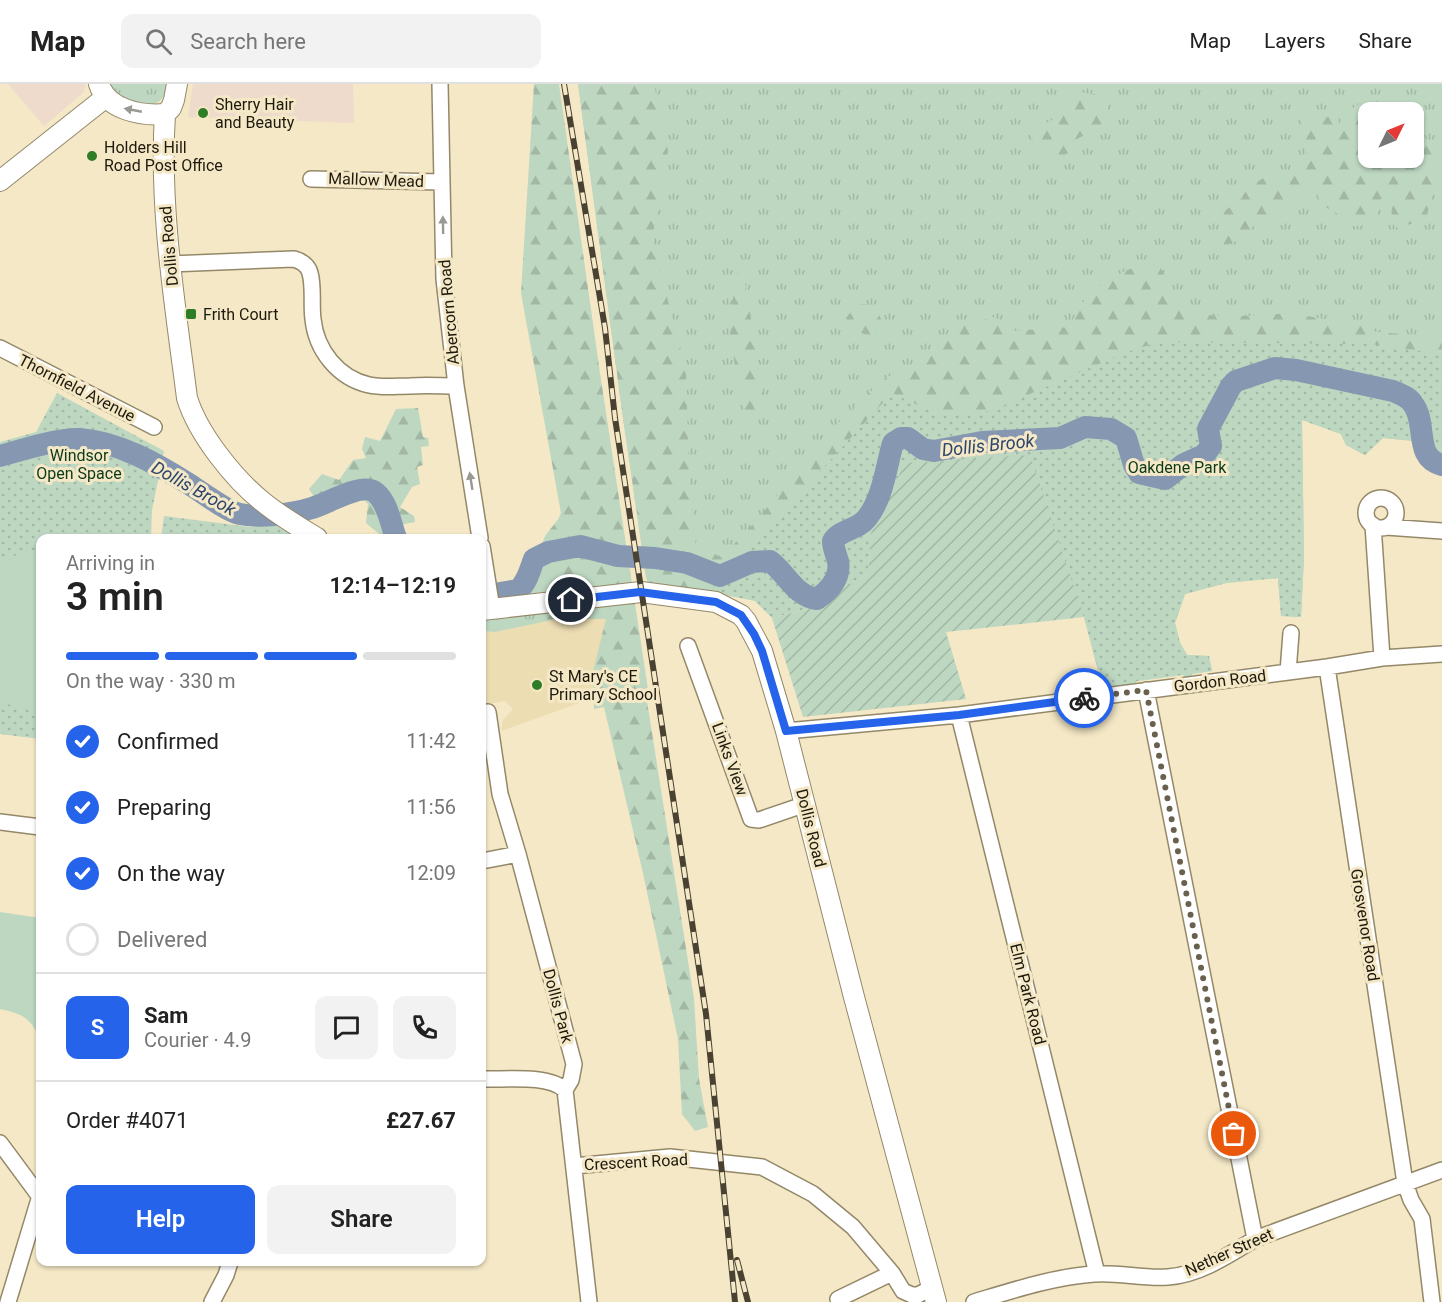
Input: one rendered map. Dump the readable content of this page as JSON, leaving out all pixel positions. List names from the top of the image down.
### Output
{
  "streets": {
    "main road": ["Dollis Road"],
    "street": [
      "Mallow Mead",
      "Abercorn Road",
      "Thornfield Avenue",
      "Gordon Road",
      "Links View",
      "Grosvenor Road",
      "Elm Park Road",
      "Dollis Park",
      "Crescent Road",
      "Nether Street"
    ]
  },
  "crossings": [
    ["Mallow Mead", "Abercorn Road"],
    ["Dollis Road", "Gordon Road"],
    ["Dollis Road", "Links View"],
    ["Dollis Road", "Crescent Road"],
    ["Gordon Road", "Grosvenor Road"],
    ["Gordon Road", "Elm Park Road"],
    ["Grosvenor Road", "Nether Street"],
    ["Elm Park Road", "Nether Street"],
    ["Dollis Park", "Crescent Road"]
  ],
  "one_way": ["Abercorn Road"],
  "water": ["Dollis Brook"],
  "parks": ["Windsor Open Space", "Oakdene Park"],
  "places": {
    "other": ["Sherry Hair and Beauty", "Holders Hill Road Post Office", "St Mary's CE Primary School"],
    "transit": ["Frith Court"]
  },
  "north": "top right",
  "page": {
    "header": "Map",
    "search": "Search here",
    "nav": ["Map", "Layers", "Share"],
    "heading": ["3 min", "Arriving in", "12:14–12:19"],
    "panel": [
      "Sam",
      "Courier · 4.9",
      "Order #4071",
      "£27.67"
    ],
    "bar": "On the way · 330 m",
    "list": [
      ["Confirmed", "11:42"],
      ["Preparing", "11:56"],
      ["On the way", "12:09"],
      "Delivered"
    ],
    "round": "S",
    "buttons": ["Help", "Share"]
  }
}
